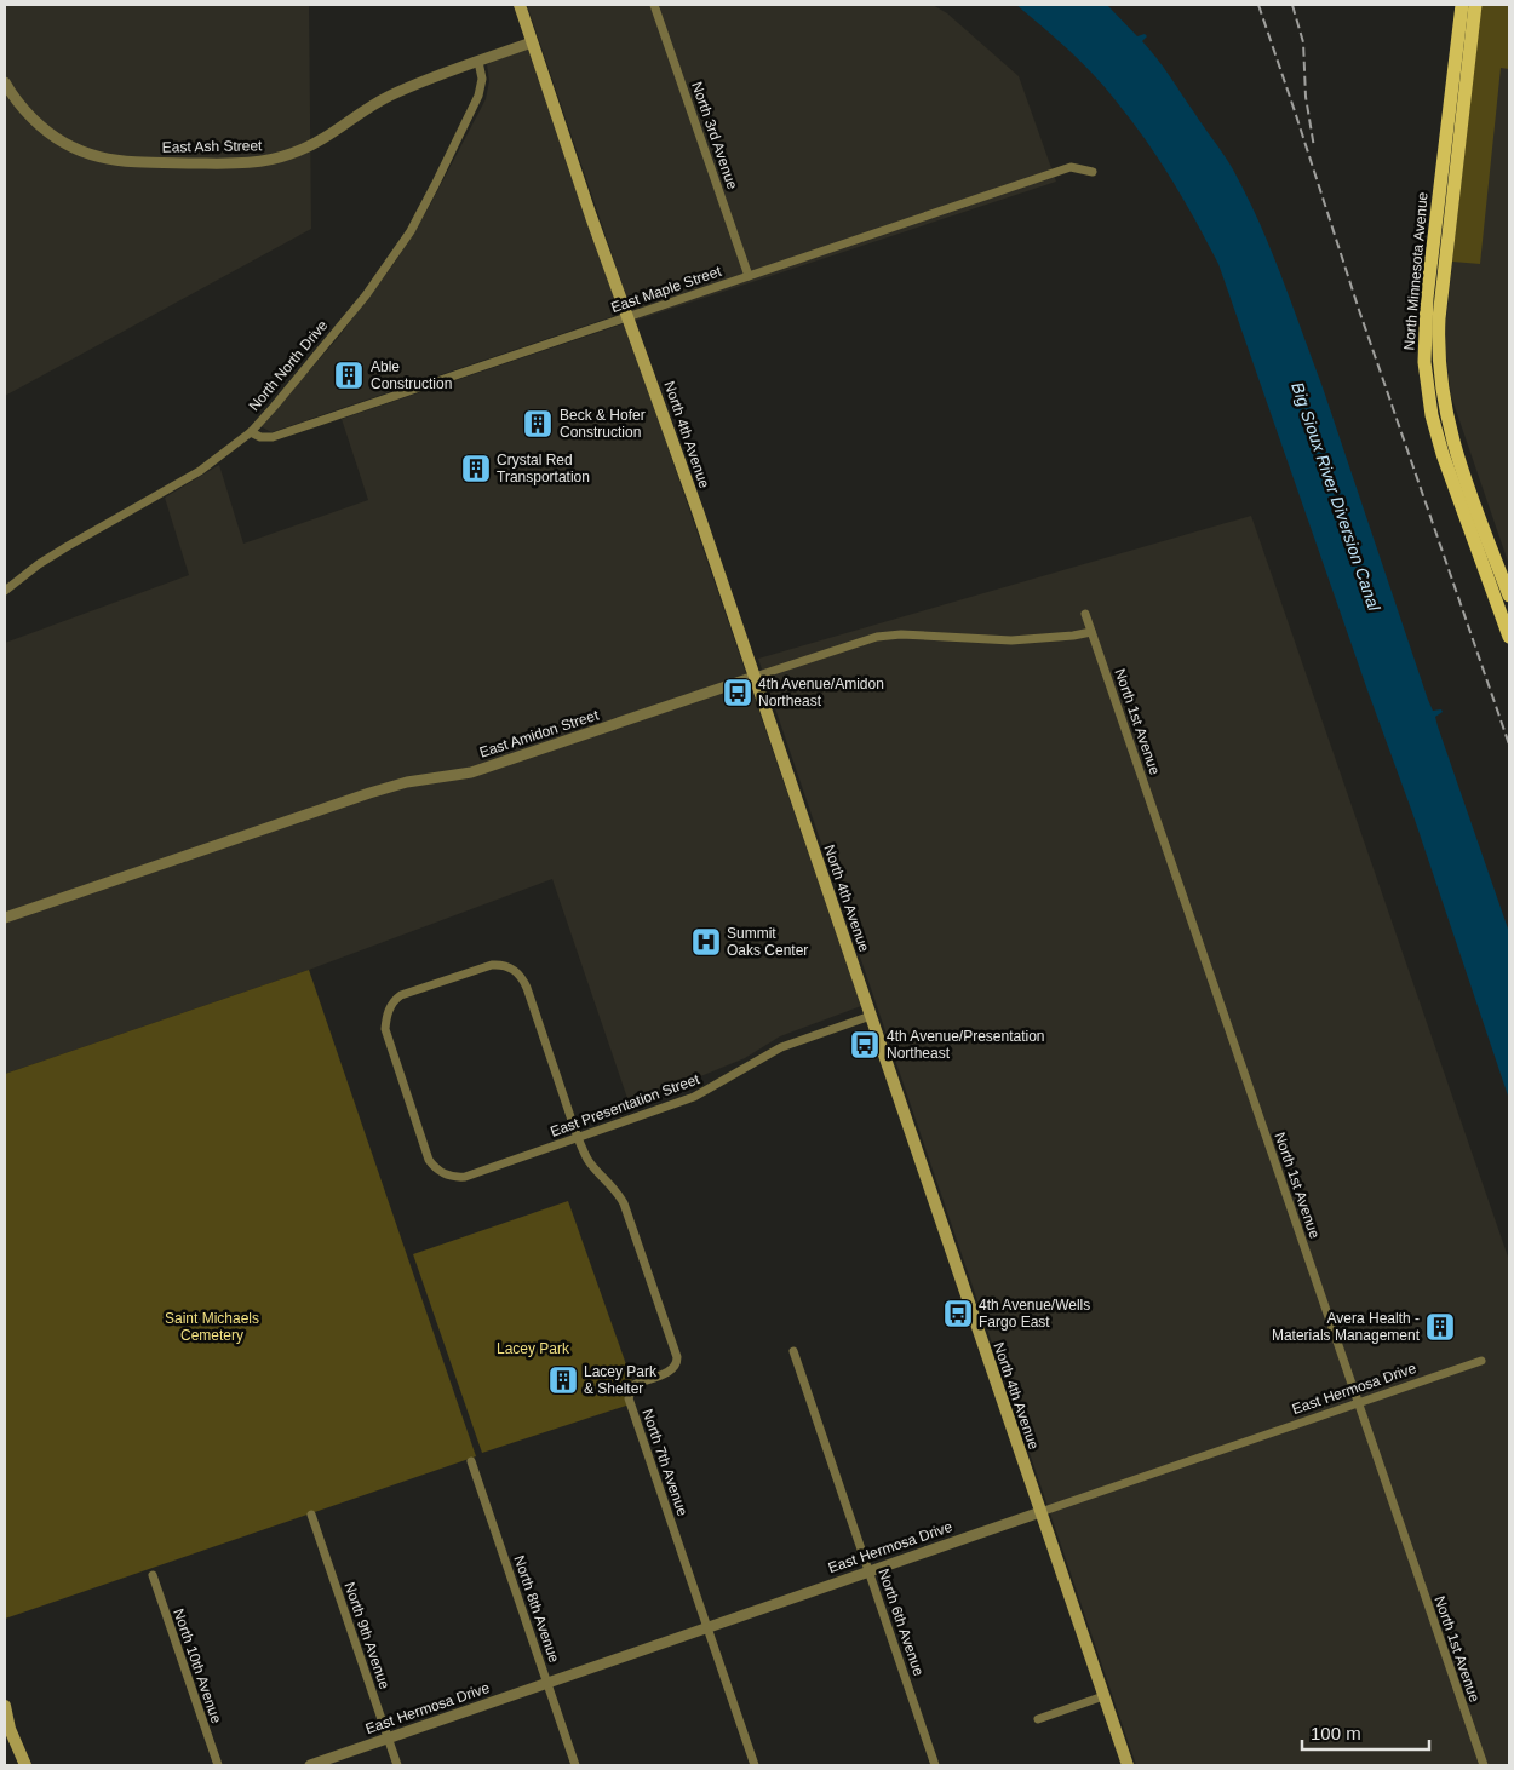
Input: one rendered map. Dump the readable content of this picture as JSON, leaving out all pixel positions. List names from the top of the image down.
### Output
{
  "streets": {
    "main road": ["North Minnesota Avenue", "North 4th Avenue"],
    "street": [
      "North 3rd Avenue",
      "East Ash Street",
      "East Maple Street",
      "North North Drive",
      "North 1st Avenue",
      "East Amidon Street",
      "East Presentation Street",
      "East Hermosa Drive",
      "North 7th Avenue",
      "North 8th Avenue",
      "North 6th Avenue",
      "North 9th Avenue",
      "North 10th Avenue"
    ]
  },
  "crossings": [
    ["North 3rd Avenue", "East Maple Street"],
    ["East Ash Street", "North North Drive"],
    ["East Ash Street", "North 4th Avenue"],
    ["East Maple Street", "North North Drive"],
    ["East Maple Street", "North 4th Avenue"],
    ["North 4th Avenue", "East Amidon Street"],
    ["North 4th Avenue", "East Presentation Street"],
    ["North 4th Avenue", "East Hermosa Drive"],
    ["North 1st Avenue", "East Amidon Street"],
    ["North 1st Avenue", "East Hermosa Drive"],
    ["East Presentation Street", "North 7th Avenue"],
    ["East Hermosa Drive", "North 7th Avenue"],
    ["East Hermosa Drive", "North 8th Avenue"],
    ["East Hermosa Drive", "North 6th Avenue"],
    ["East Hermosa Drive", "North 9th Avenue"]
  ],
  "water": ["Big Sioux River Diversion Canal"],
  "parks": ["Saint Michaels Cemetery", "Lacey Park"],
  "places": {
    "building": [
      "Able Construction",
      "Beck & Hofer Construction",
      "Crystal Red Transportation",
      "Avera Health - Materials Management",
      "Lacey Park & Shelter"
    ],
    "bus stop": ["4th Avenue/Amidon Northeast", "4th Avenue/Presentation Northeast", "4th Avenue/Wells Fargo East"],
    "hospital": ["Summit Oaks Center"]
  },
  "scale_bar": "100 m"
}
